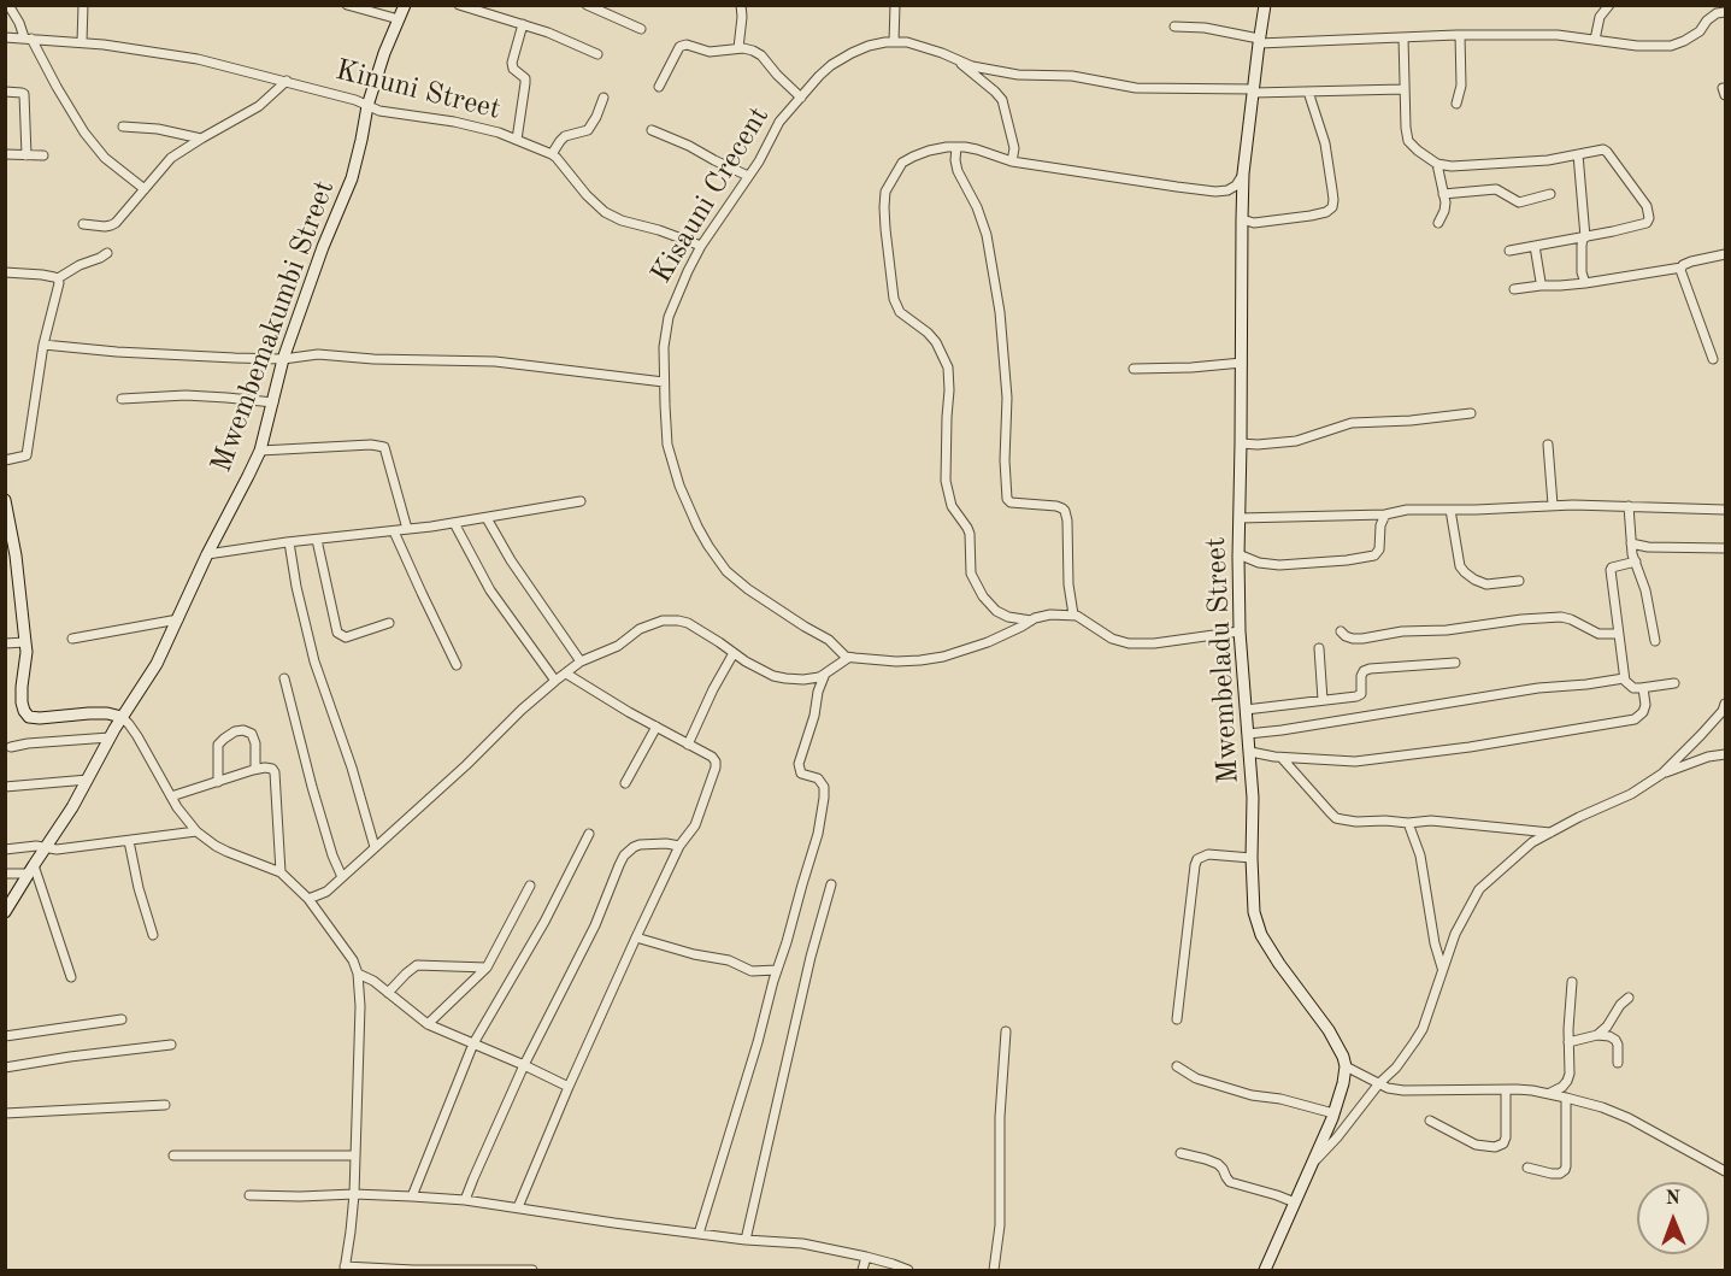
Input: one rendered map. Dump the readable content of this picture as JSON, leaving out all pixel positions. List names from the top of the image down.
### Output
{
  "streets": {
    "street": [
      "Kinuni Street",
      "Kisauni Crecent",
      "Mwembemakumbi Street",
      "Mwembeladu Street"
    ]
  },
  "crossings": [
    ["Kinuni Street", "Kisauni Crecent"],
    ["Kinuni Street", "Mwembemakumbi Street"],
    ["Kisauni Crecent", "Mwembeladu Street"]
  ],
  "north": "top"
}
